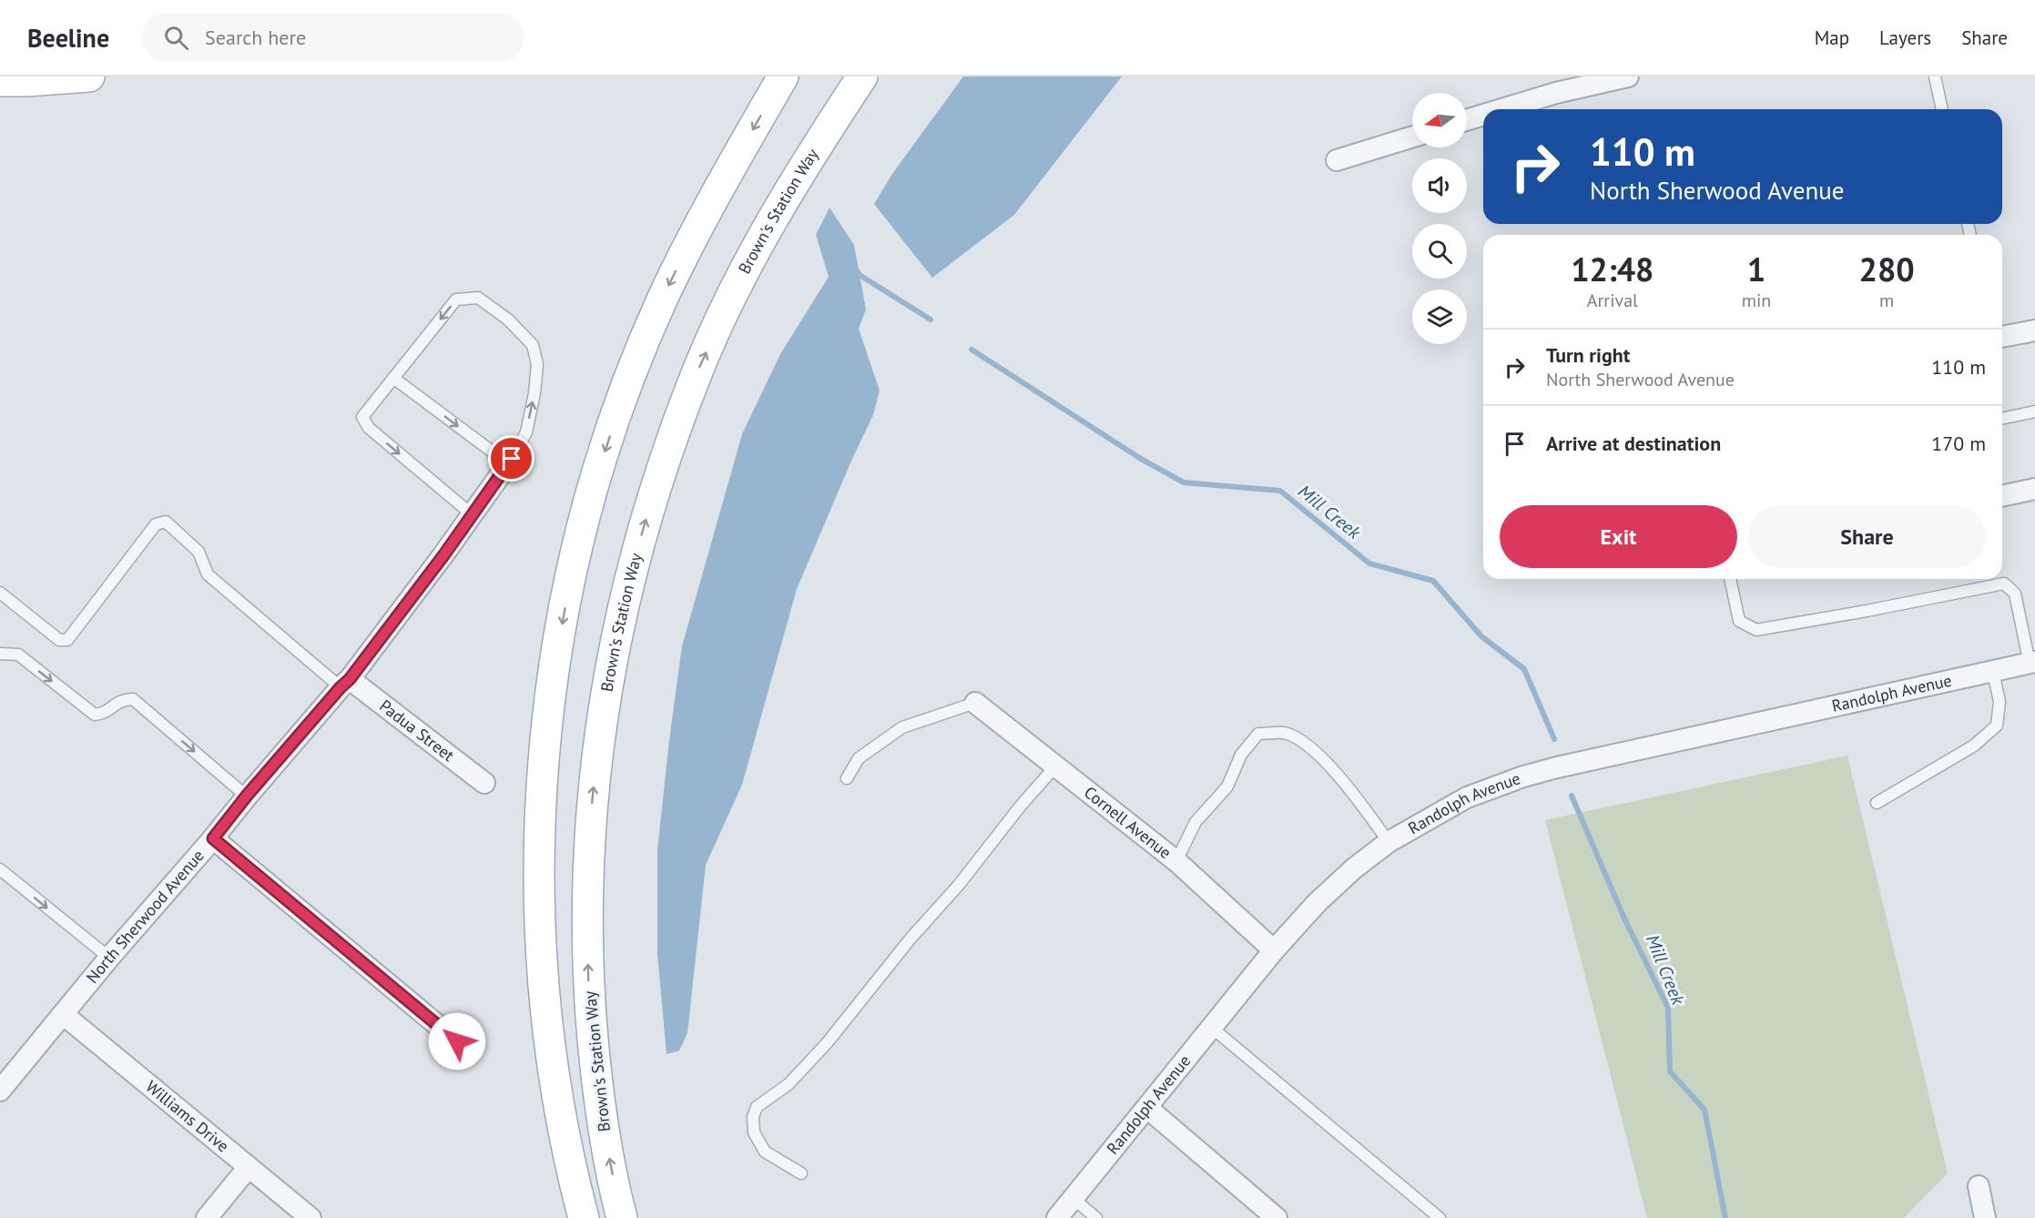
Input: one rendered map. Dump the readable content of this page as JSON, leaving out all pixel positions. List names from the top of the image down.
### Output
{
  "streets": {
    "main road": ["Brown's Station Way"],
    "street": [
      "Randolph Avenue",
      "Padua Street",
      "Cornell Avenue",
      "North Sherwood Avenue",
      "Williams Drive"
    ]
  },
  "crossings": [
    ["Randolph Avenue", "Cornell Avenue"],
    ["Padua Street", "North Sherwood Avenue"],
    ["North Sherwood Avenue", "Williams Drive"]
  ],
  "water": ["Mill Creek"],
  "north": "left",
  "page": {
    "header": "Beeline",
    "search": "Search here",
    "nav": ["Map", "Layers", "Share"],
    "turn": ["110 m", "North Sherwood Avenue"],
    "eta": [
      "12:48",
      "Arrival",
      "1",
      "min",
      "280",
      "m"
    ],
    "list": [
      {
        "name": "Turn right",
        "note": "North Sherwood Avenue",
        "value": "110 m"
      },
      {
        "name": "Arrive at destination",
        "value": "170 m"
      }
    ],
    "buttons": ["Exit", "Share"]
  }
}
